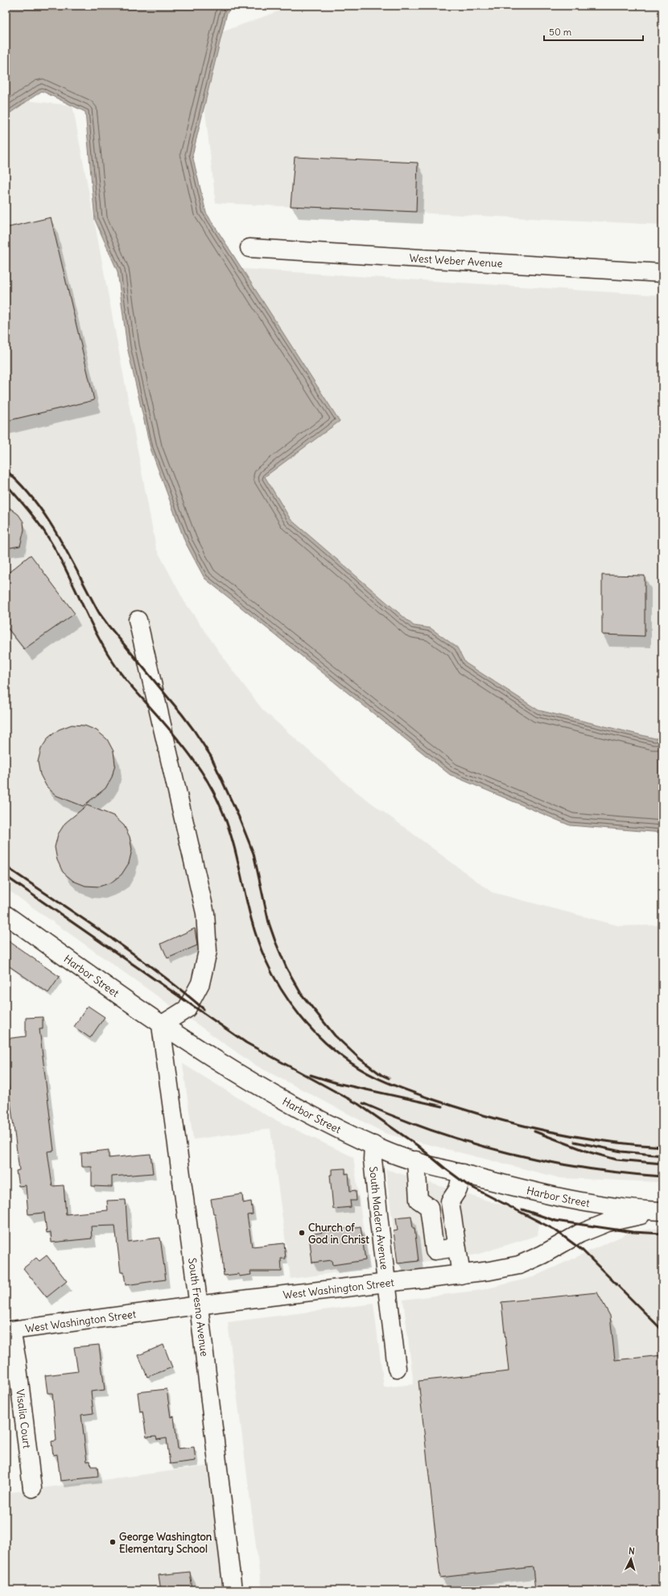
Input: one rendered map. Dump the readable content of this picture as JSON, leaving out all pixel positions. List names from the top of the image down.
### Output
{
  "streets": {
    "street": [
      "West Weber Avenue",
      "Harbor Street",
      "South Madera Avenue",
      "West Washington Street",
      "South Fresno Avenue",
      "Visalia Court"
    ]
  },
  "crossings": [
    ["Harbor Street", "South Madera Avenue"],
    ["Harbor Street", "West Washington Street"],
    ["Harbor Street", "South Fresno Avenue"],
    ["South Madera Avenue", "West Washington Street"],
    ["West Washington Street", "South Fresno Avenue"],
    ["West Washington Street", "Visalia Court"]
  ],
  "places": ["Church of God in Christ", "George Washington Elementary School"],
  "scale_bar": "50 m",
  "north": "top"
}
